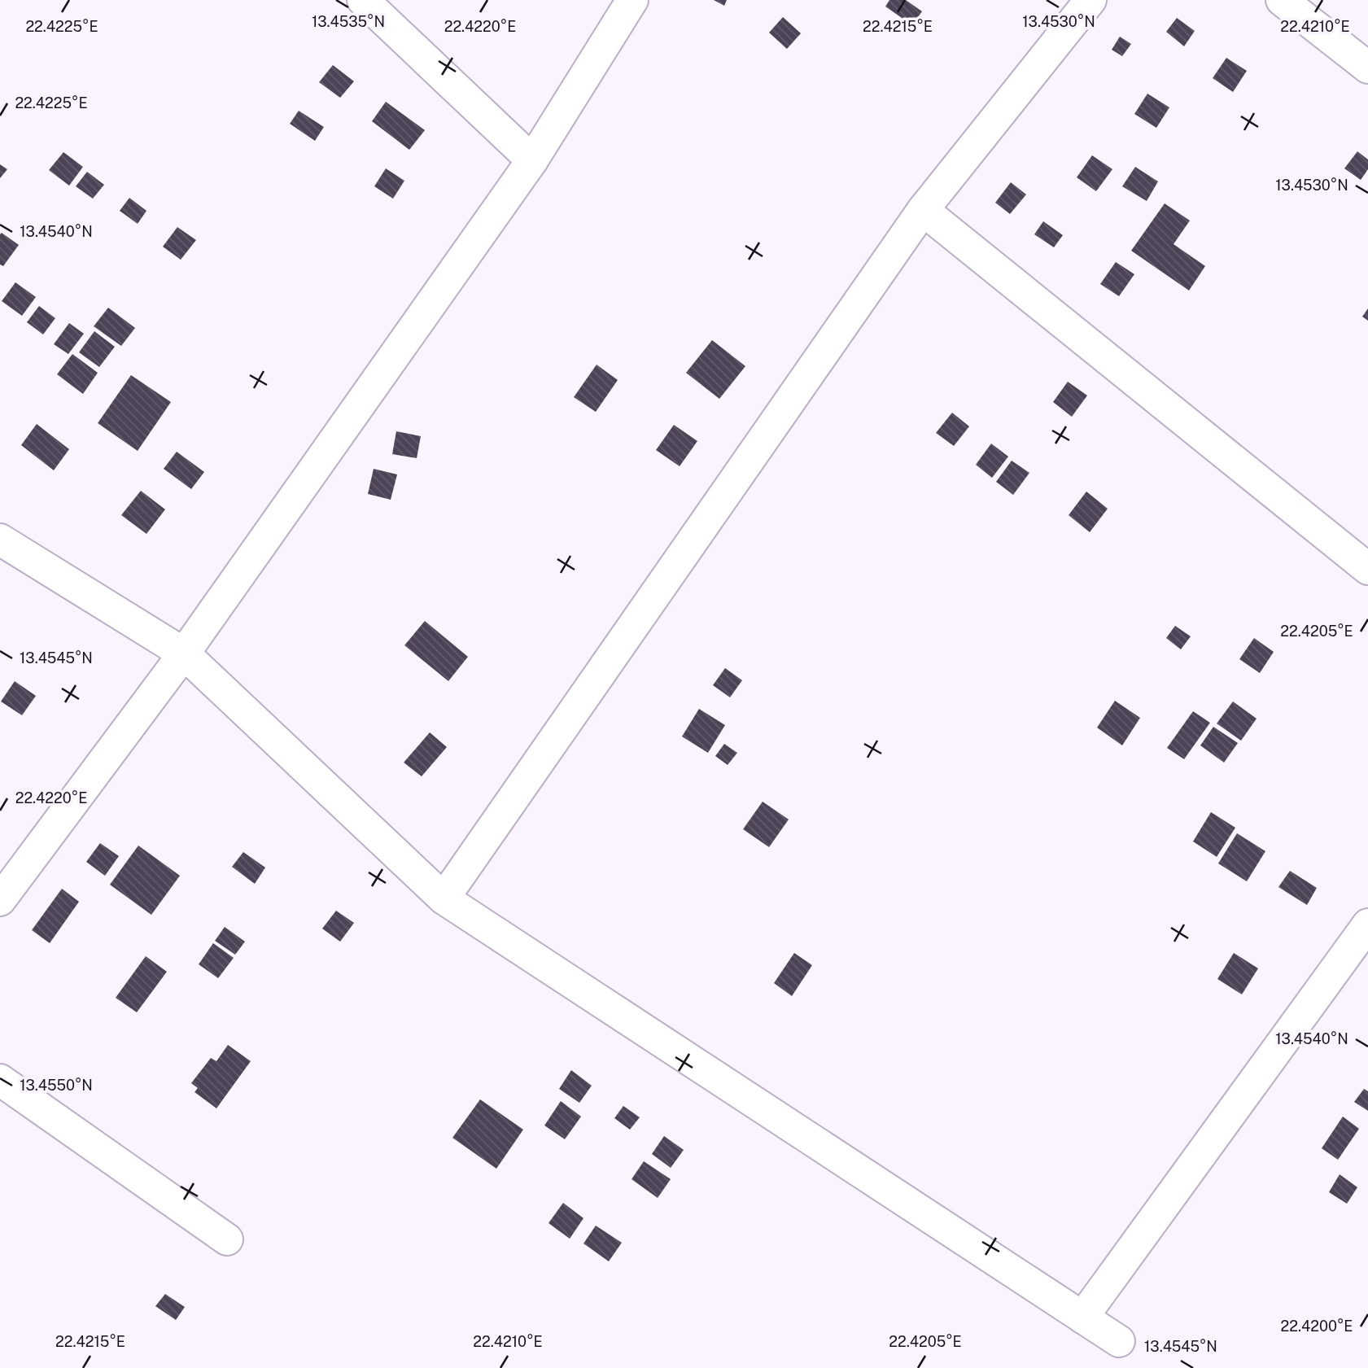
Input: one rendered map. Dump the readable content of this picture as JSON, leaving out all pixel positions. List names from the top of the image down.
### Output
{
  "coordinates": [
    "13.4535°N",
    "13.4530°N",
    "22.4225°E",
    "22.4220°E",
    "22.4215°E",
    "22.4210°E",
    "13.4540°N",
    "22.4205°E",
    "13.4545°N",
    "13.4550°N",
    "22.4200°E"
  ]
}
